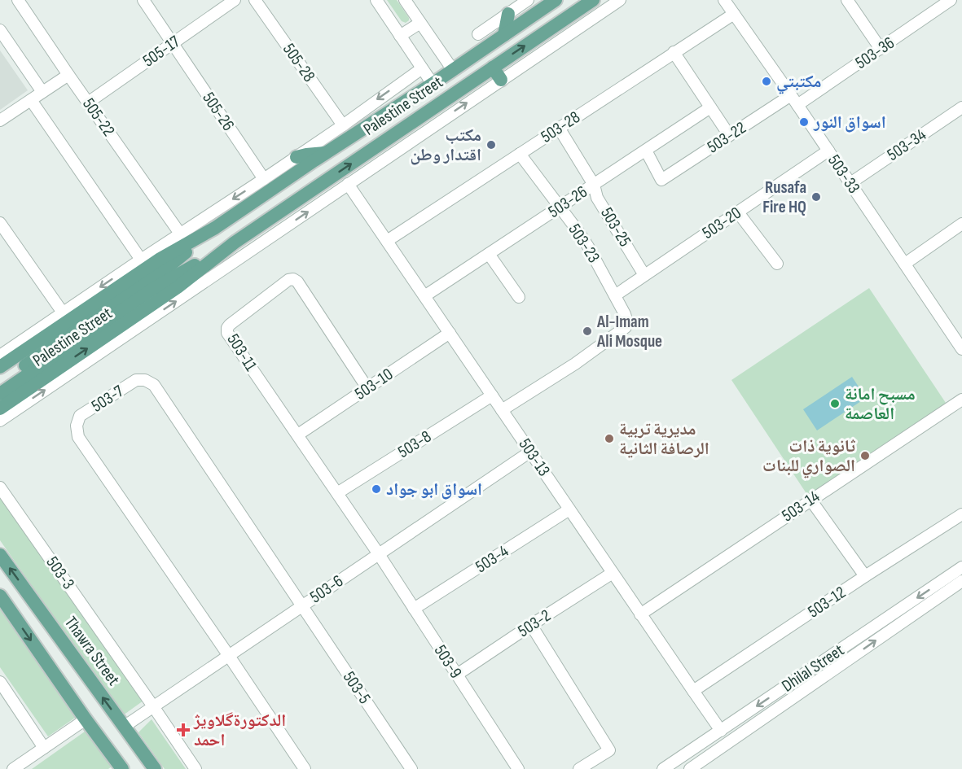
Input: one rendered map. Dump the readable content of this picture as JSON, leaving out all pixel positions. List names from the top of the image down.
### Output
{
  "streets": {
    "main road": ["Palestine Street", "Thawra Street"],
    "street": [
      "505-17",
      "503-36",
      "505-28",
      "505-26",
      "505-22",
      "503-28",
      "503-22",
      "503-34",
      "503-33",
      "503-26",
      "503-20",
      "503-25",
      "503-23",
      "503-11",
      "503-10",
      "503-7",
      "503-8",
      "503-13",
      "503-14",
      "503-4",
      "503-3",
      "503-6",
      "503-12",
      "503-2",
      "503-9",
      "Dhilal Street",
      "503-5"
    ]
  },
  "crossings": [
    ["505-17", "505-26"],
    ["505-17", "505-22"],
    ["503-36", "503-22"],
    ["503-36", "503-33"],
    ["503-28", "503-33"],
    ["503-28", "503-25"],
    ["503-28", "503-23"],
    ["503-28", "503-13"],
    ["503-22", "503-33"],
    ["503-22", "503-26"],
    ["503-34", "503-33"],
    ["503-33", "503-20"],
    ["503-26", "503-25"],
    ["503-26", "503-23"],
    ["503-26", "503-13"],
    ["503-20", "503-25"],
    ["503-20", "503-23"],
    ["503-23", "503-13"],
    ["503-11", "503-10"],
    ["503-11", "503-8"],
    ["503-11", "503-6"],
    ["503-11", "503-9"],
    ["503-10", "503-13"],
    ["503-7", "503-6"],
    ["503-7", "503-5"],
    ["503-8", "503-13"],
    ["503-13", "503-14"],
    ["503-13", "503-4"],
    ["503-13", "503-6"],
    ["503-13", "503-12"],
    ["503-13", "503-2"],
    ["503-13", "Dhilal Street"],
    ["503-4", "503-9"],
    ["503-3", "503-6"],
    ["503-6", "Thawra Street"],
    ["503-6", "503-9"],
    ["503-6", "503-5"],
    ["503-2", "503-9"]
  ],
  "places": {
    "other": [
      "مكتبتي",
      "اسواق النور",
      "مكتب اقتدار وطن",
      "Rusafa Fire HQ",
      "Al-Imam Ali Mosque",
      "مسبح امانة العاصمة",
      "مديرية تربية الرصافة الثانية",
      "ثانوية ذات الصواري للبنات",
      "اسواق ابو جواد"
    ],
    "health": ["الدكتورةگلاويژ احمد"]
  }
}
